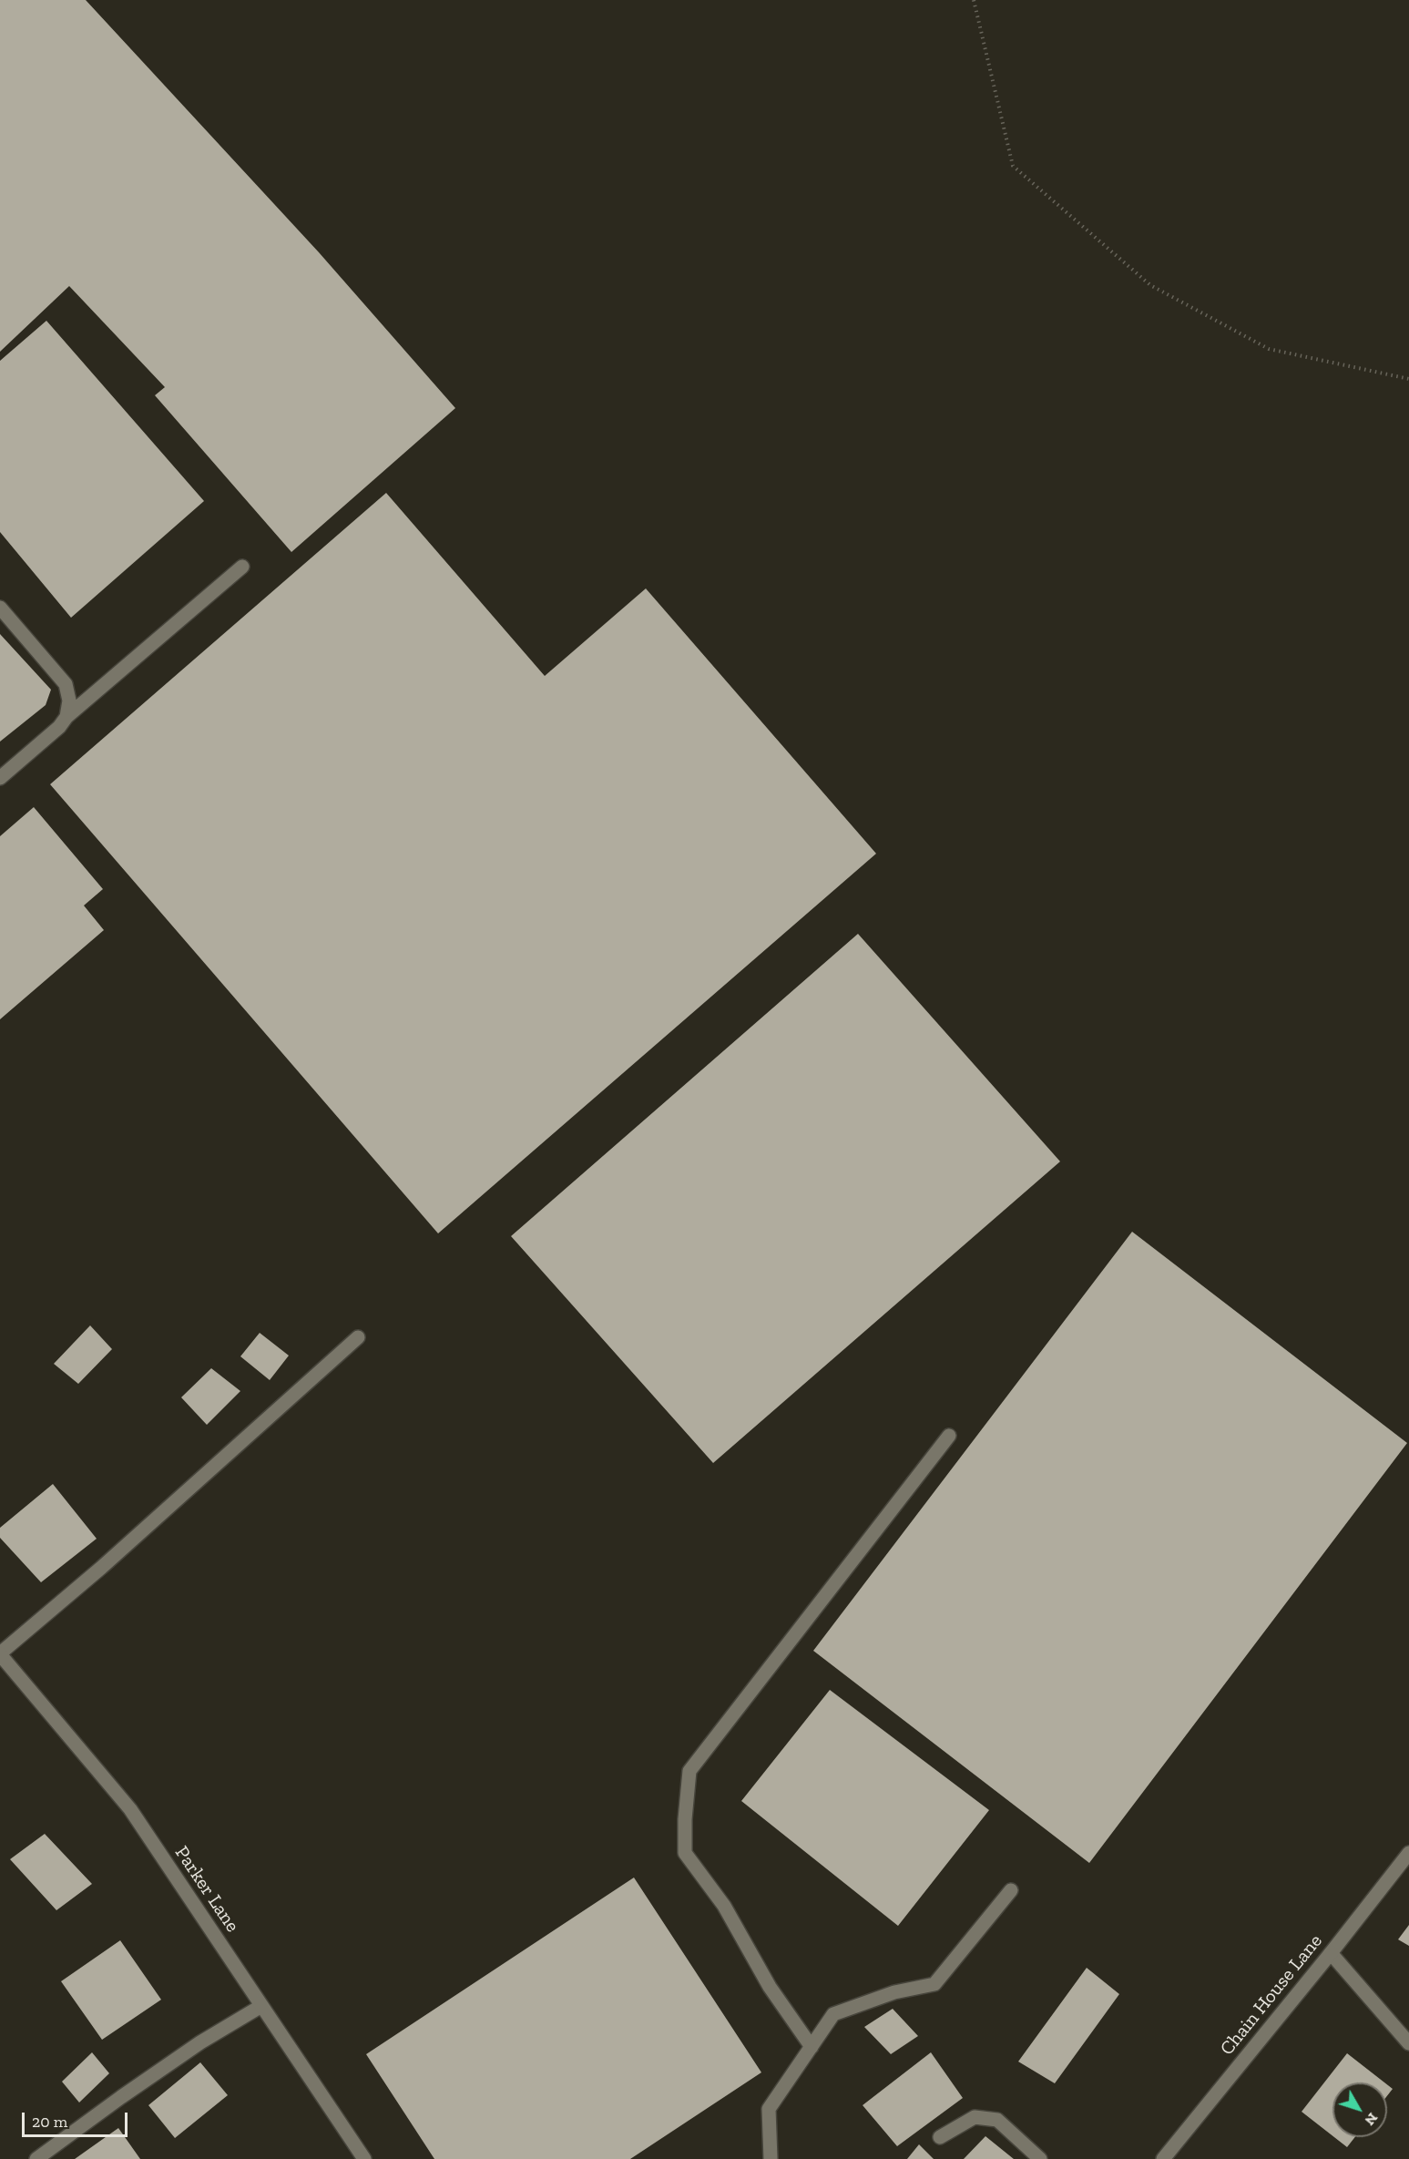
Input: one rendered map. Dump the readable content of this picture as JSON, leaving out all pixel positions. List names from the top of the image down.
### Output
{
  "streets": {
    "street": ["Parker Lane", "Chain House Lane"]
  },
  "scale_bar": "20 m",
  "north": "bottom right"
}
